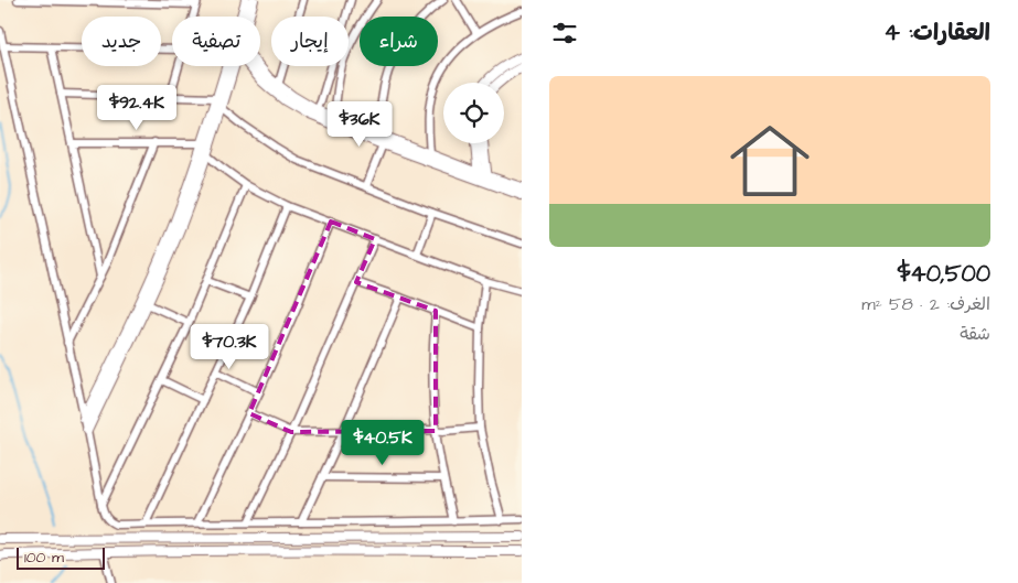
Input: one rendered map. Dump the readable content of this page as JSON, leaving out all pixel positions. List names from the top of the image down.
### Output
{
  "scale_bar": "100 m",
  "page": {
    "heading": "العقارات: 4",
    "chip": [
      "شراء",
      "إيجار",
      "تصفية",
      "جديد"
    ],
    "list": [
      {
        "name": "$40,500",
        "note": "الغرف: 2 · 58 m² · شقة"
      }
    ],
    "price": [
      "$92.4K",
      "$36K",
      "$70.3K",
      "$40.5K"
    ],
    "scale": "100 m"
  }
}
